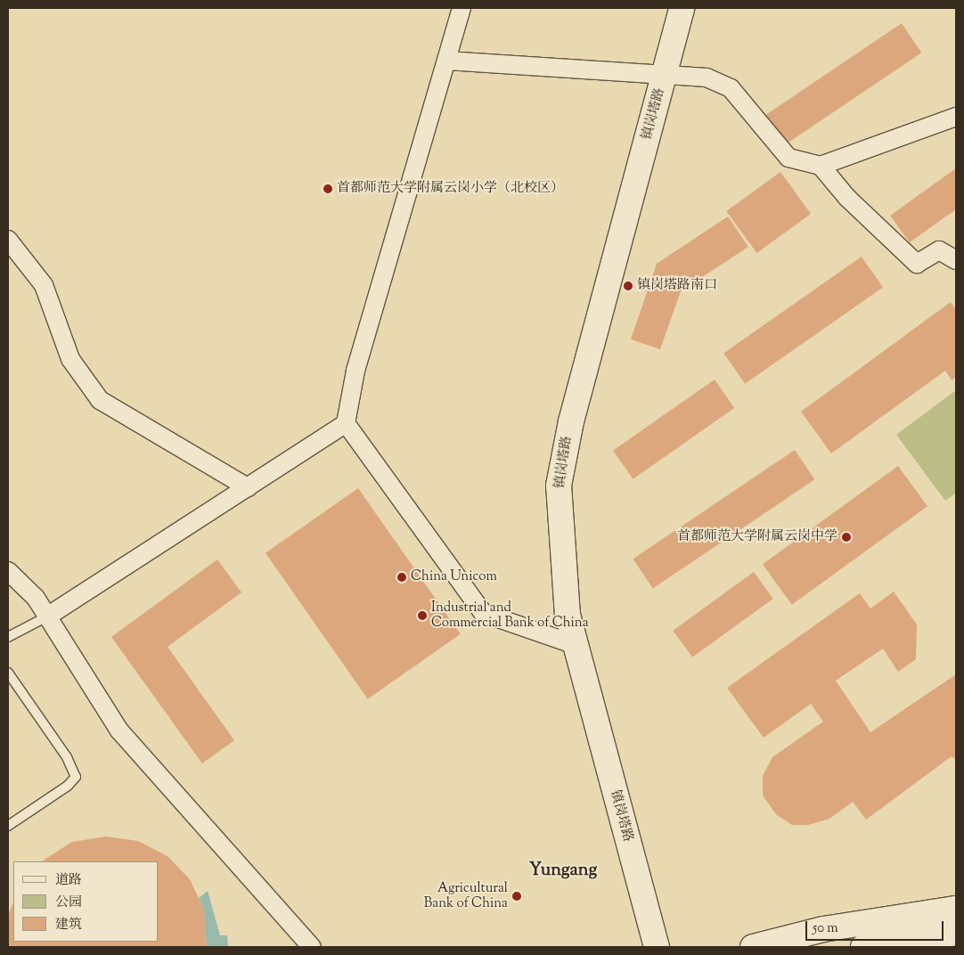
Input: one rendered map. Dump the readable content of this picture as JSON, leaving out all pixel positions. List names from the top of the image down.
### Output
{
  "streets": {
    "street": ["镇岗塔路"]
  },
  "districts": ["Yungang"],
  "places": [
    "首都师范大学附属云岗小学（北校区）",
    "镇岗塔路南口",
    "首都师范大学附属云岗中学",
    "China Unicom",
    "Industrial and Commercial Bank of China",
    "Agricultural Bank of China"
  ],
  "legend": ["道路", "公园", "建筑"],
  "scale_bar": "50 m"
}
